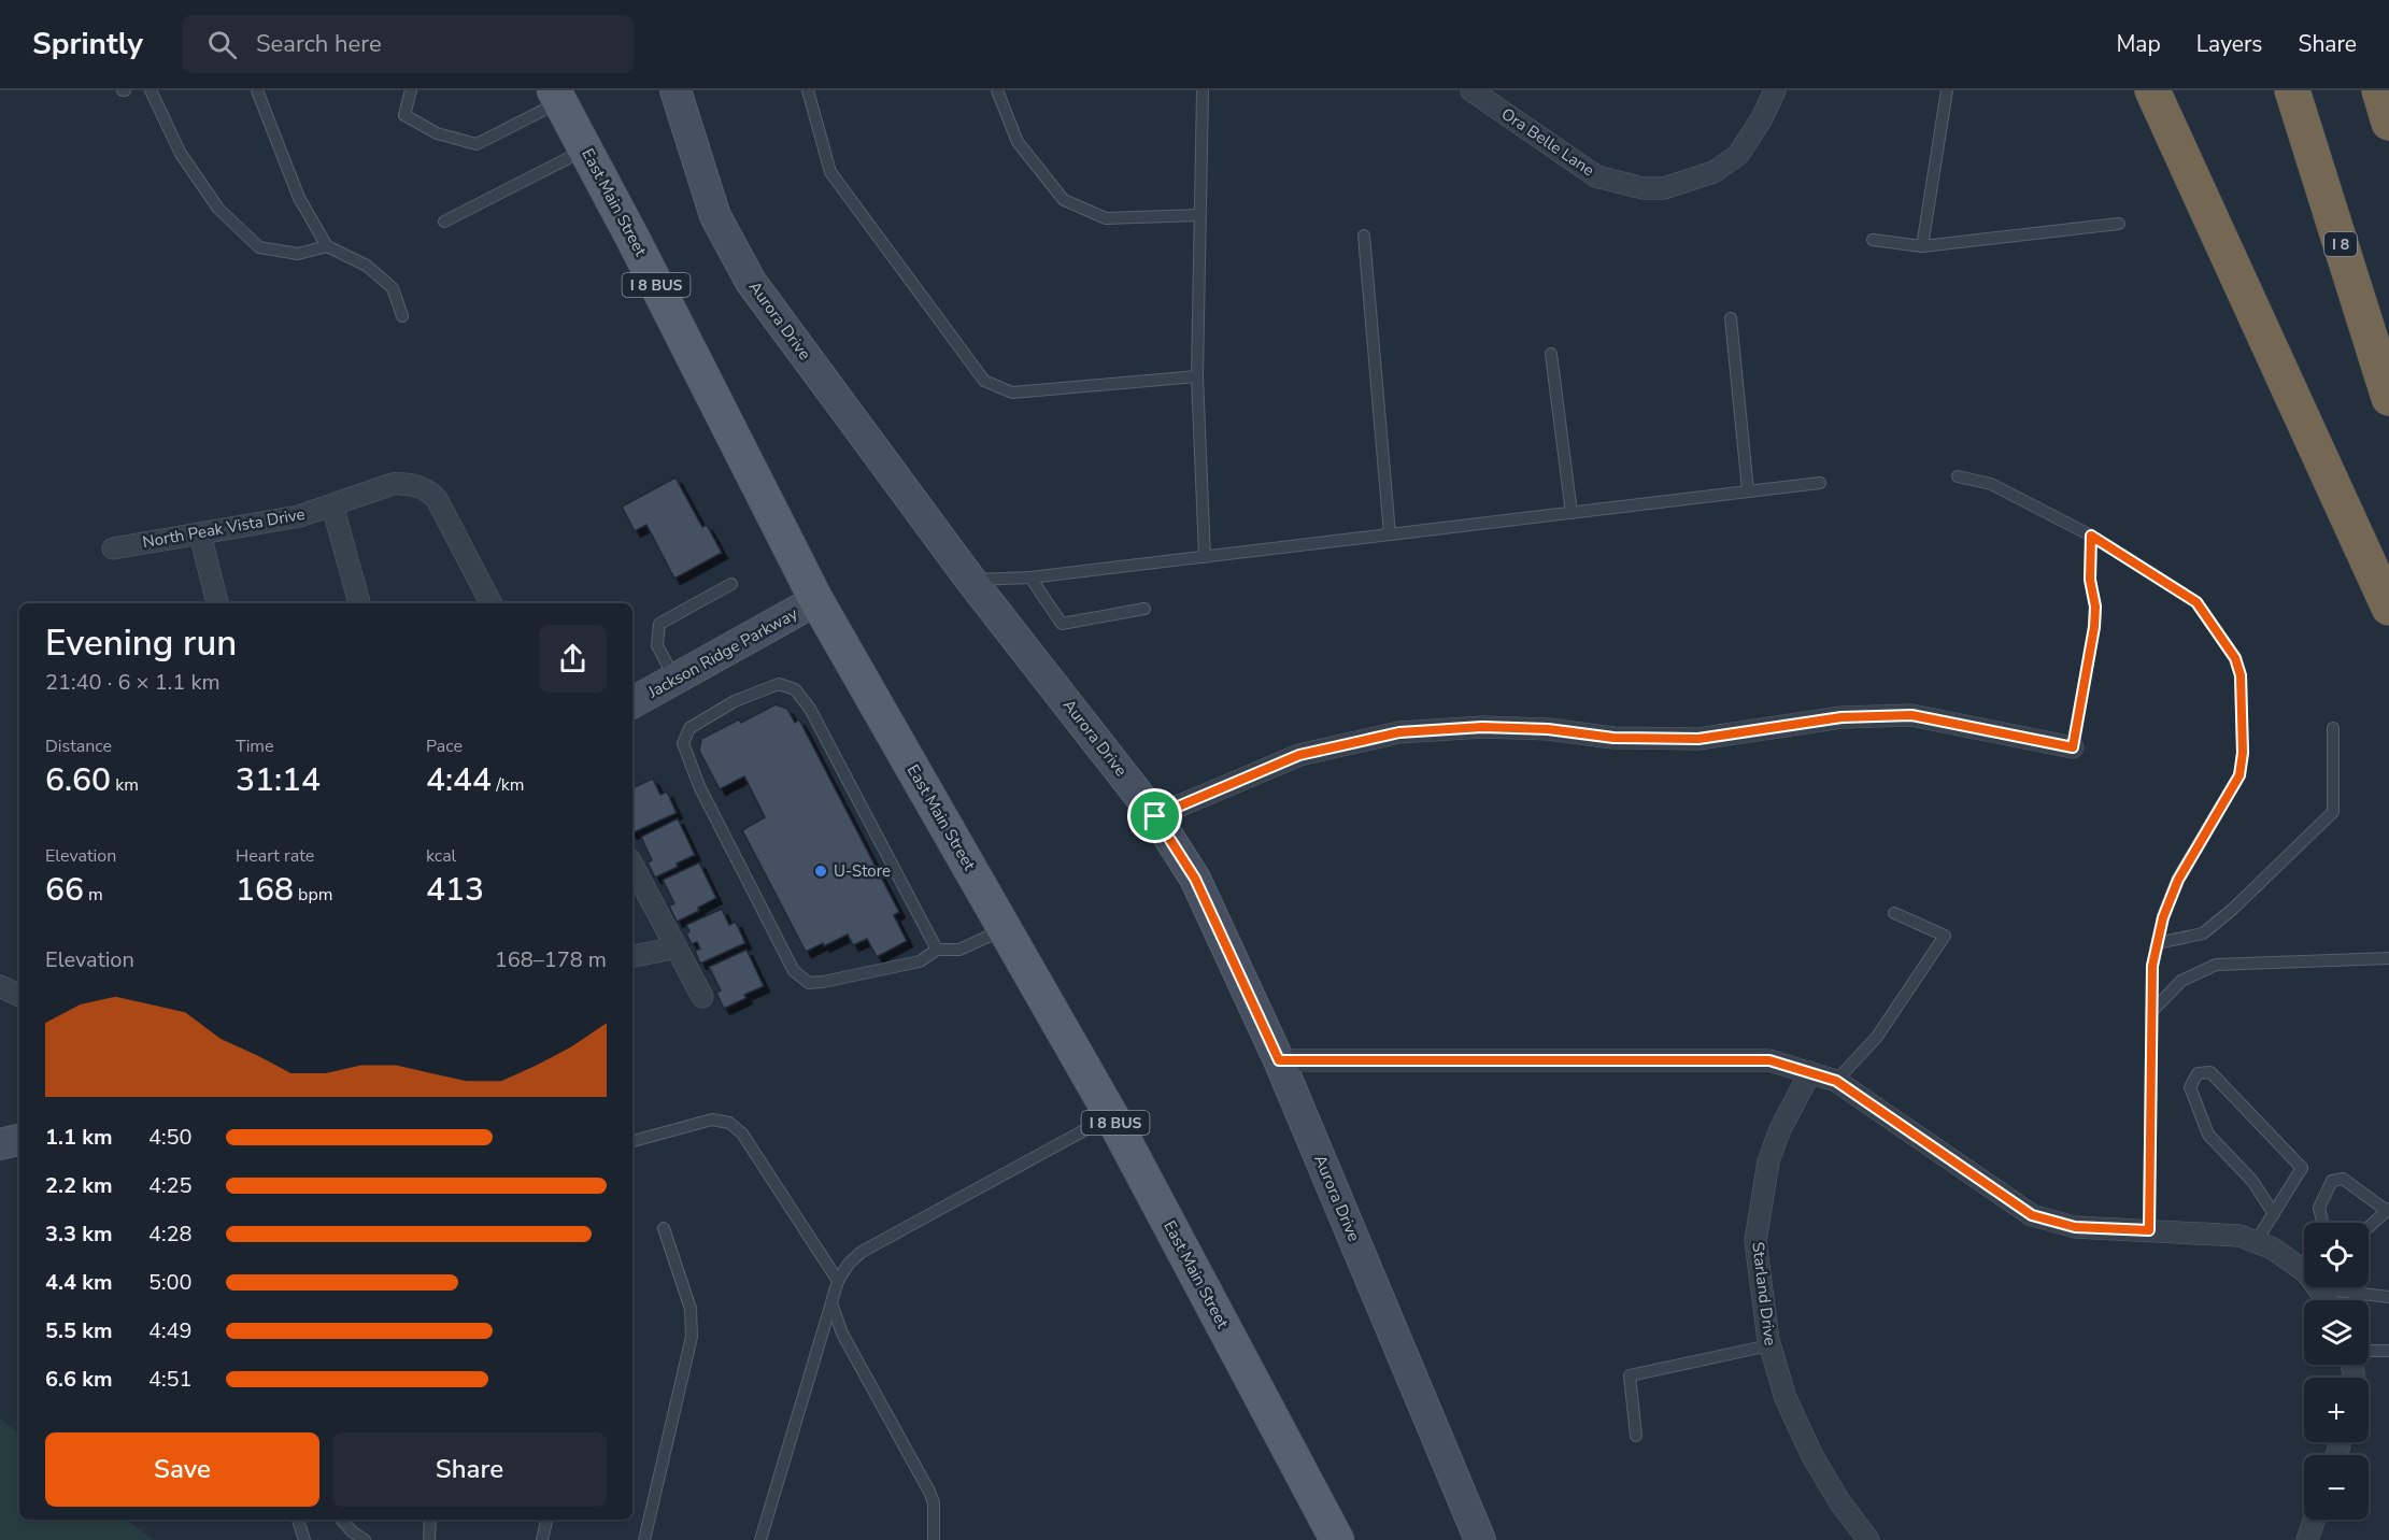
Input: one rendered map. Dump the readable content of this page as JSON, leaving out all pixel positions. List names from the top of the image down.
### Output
{
  "streets": {
    "highway": ["I 8"],
    "main road": ["East Main Street", "I 8 BUS"],
    "street": [
      "Ora Belle Lane",
      "Aurora Drive",
      "North Peak Vista Drive",
      "Jackson Ridge Parkway",
      "Starland Drive"
    ]
  },
  "crossings": [
    ["East Main Street", "Jackson Ridge Parkway"]
  ],
  "places": ["U-Store"],
  "page": {
    "header": "Sprintly",
    "search": "Search here",
    "nav": ["Map", "Layers", "Share"],
    "heading": ["Evening run", "21:40 · 6 × 1.1 km"],
    "stats": [
      ["Distance", "6.60 km"],
      ["Time", "31:14"],
      ["Pace", "4:44 /km"],
      ["Elevation", "66 m"],
      ["Heart rate", "168 bpm"],
      ["kcal", "413"]
    ],
    "chart": ["Elevation", "168–178 m"],
    "list": [
      {
        "name": "1.1 km",
        "note": "4:50"
      },
      {
        "name": "2.2 km",
        "note": "4:25"
      },
      {
        "name": "3.3 km",
        "note": "4:28"
      },
      {
        "name": "4.4 km",
        "note": "5:00"
      },
      {
        "name": "5.5 km",
        "note": "4:49"
      },
      {
        "name": "6.6 km",
        "note": "4:51"
      }
    ],
    "map_buttons": ["+", "−"],
    "buttons": ["Save", "Share"]
  }
}
